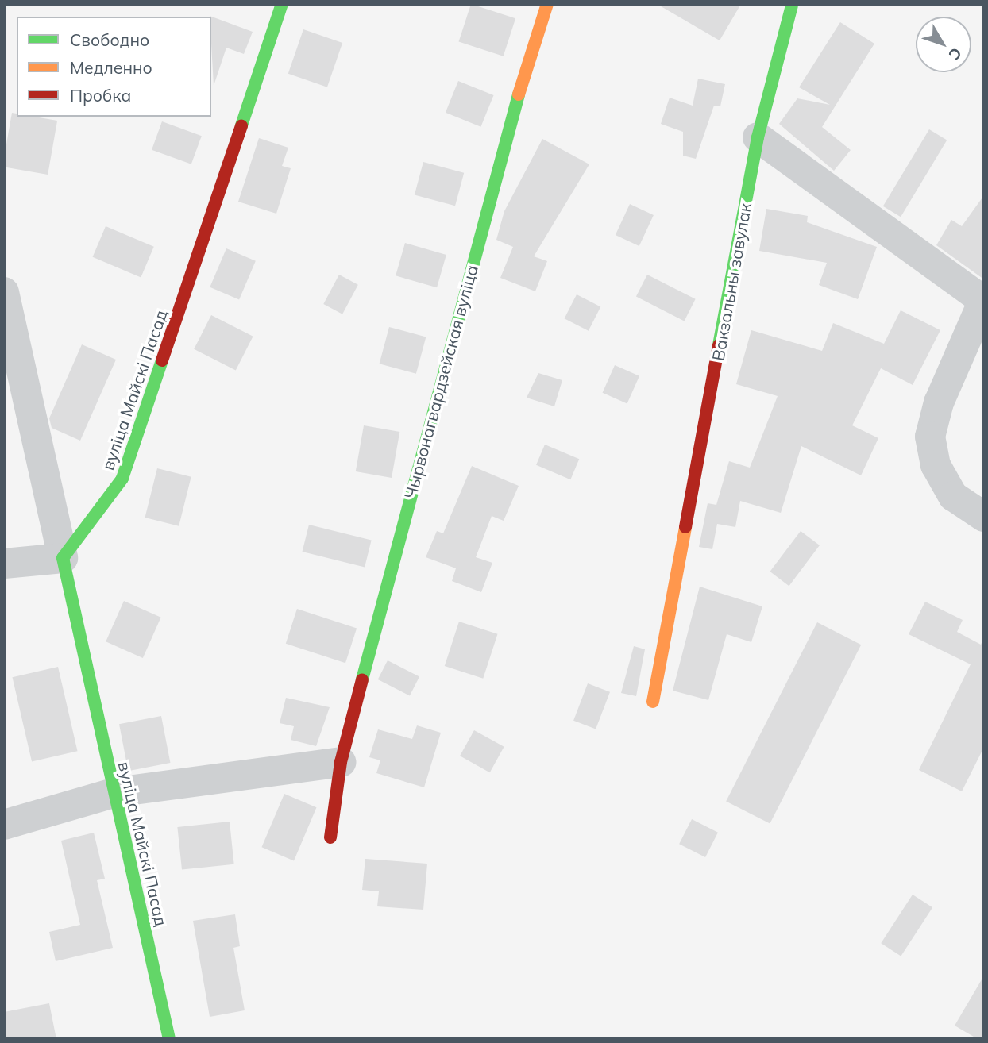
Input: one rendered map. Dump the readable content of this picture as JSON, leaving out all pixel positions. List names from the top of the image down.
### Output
{
  "streets": {
    "street": ["Вакзальны завулак", "Чырвонагвардзейская вуліца", "вуліца Майскі Пасад"]
  },
  "legend": ["Свободно", "Медленно", "Пробка"],
  "north": "bottom right"
}
